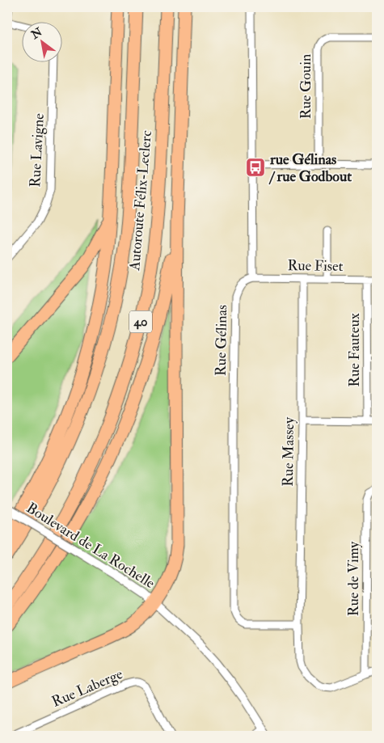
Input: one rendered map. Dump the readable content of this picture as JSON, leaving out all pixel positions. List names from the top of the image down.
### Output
{
  "streets": {
    "highway": ["Autoroute Félix-Leclerc", "40"],
    "street": [
      "Rue Gouin",
      "Rue Lavigne",
      "Rue Fiset",
      "Rue Gélinas",
      "Rue Fauteux",
      "Rue Massey",
      "Boulevard de La Rochelle",
      "Rue de Vimy",
      "Rue Laberge"
    ]
  },
  "crossings": [
    ["Rue Fiset", "Rue Gélinas"],
    ["Rue Fiset", "Rue Fauteux"],
    ["Rue Fiset", "Rue Massey"],
    ["Rue Gélinas", "Rue Massey"],
    ["Rue Massey", "Rue de Vimy"]
  ],
  "places": {
    "bus stop": ["rue Gélinas / rue Godbout"]
  },
  "north": "top left"
}
